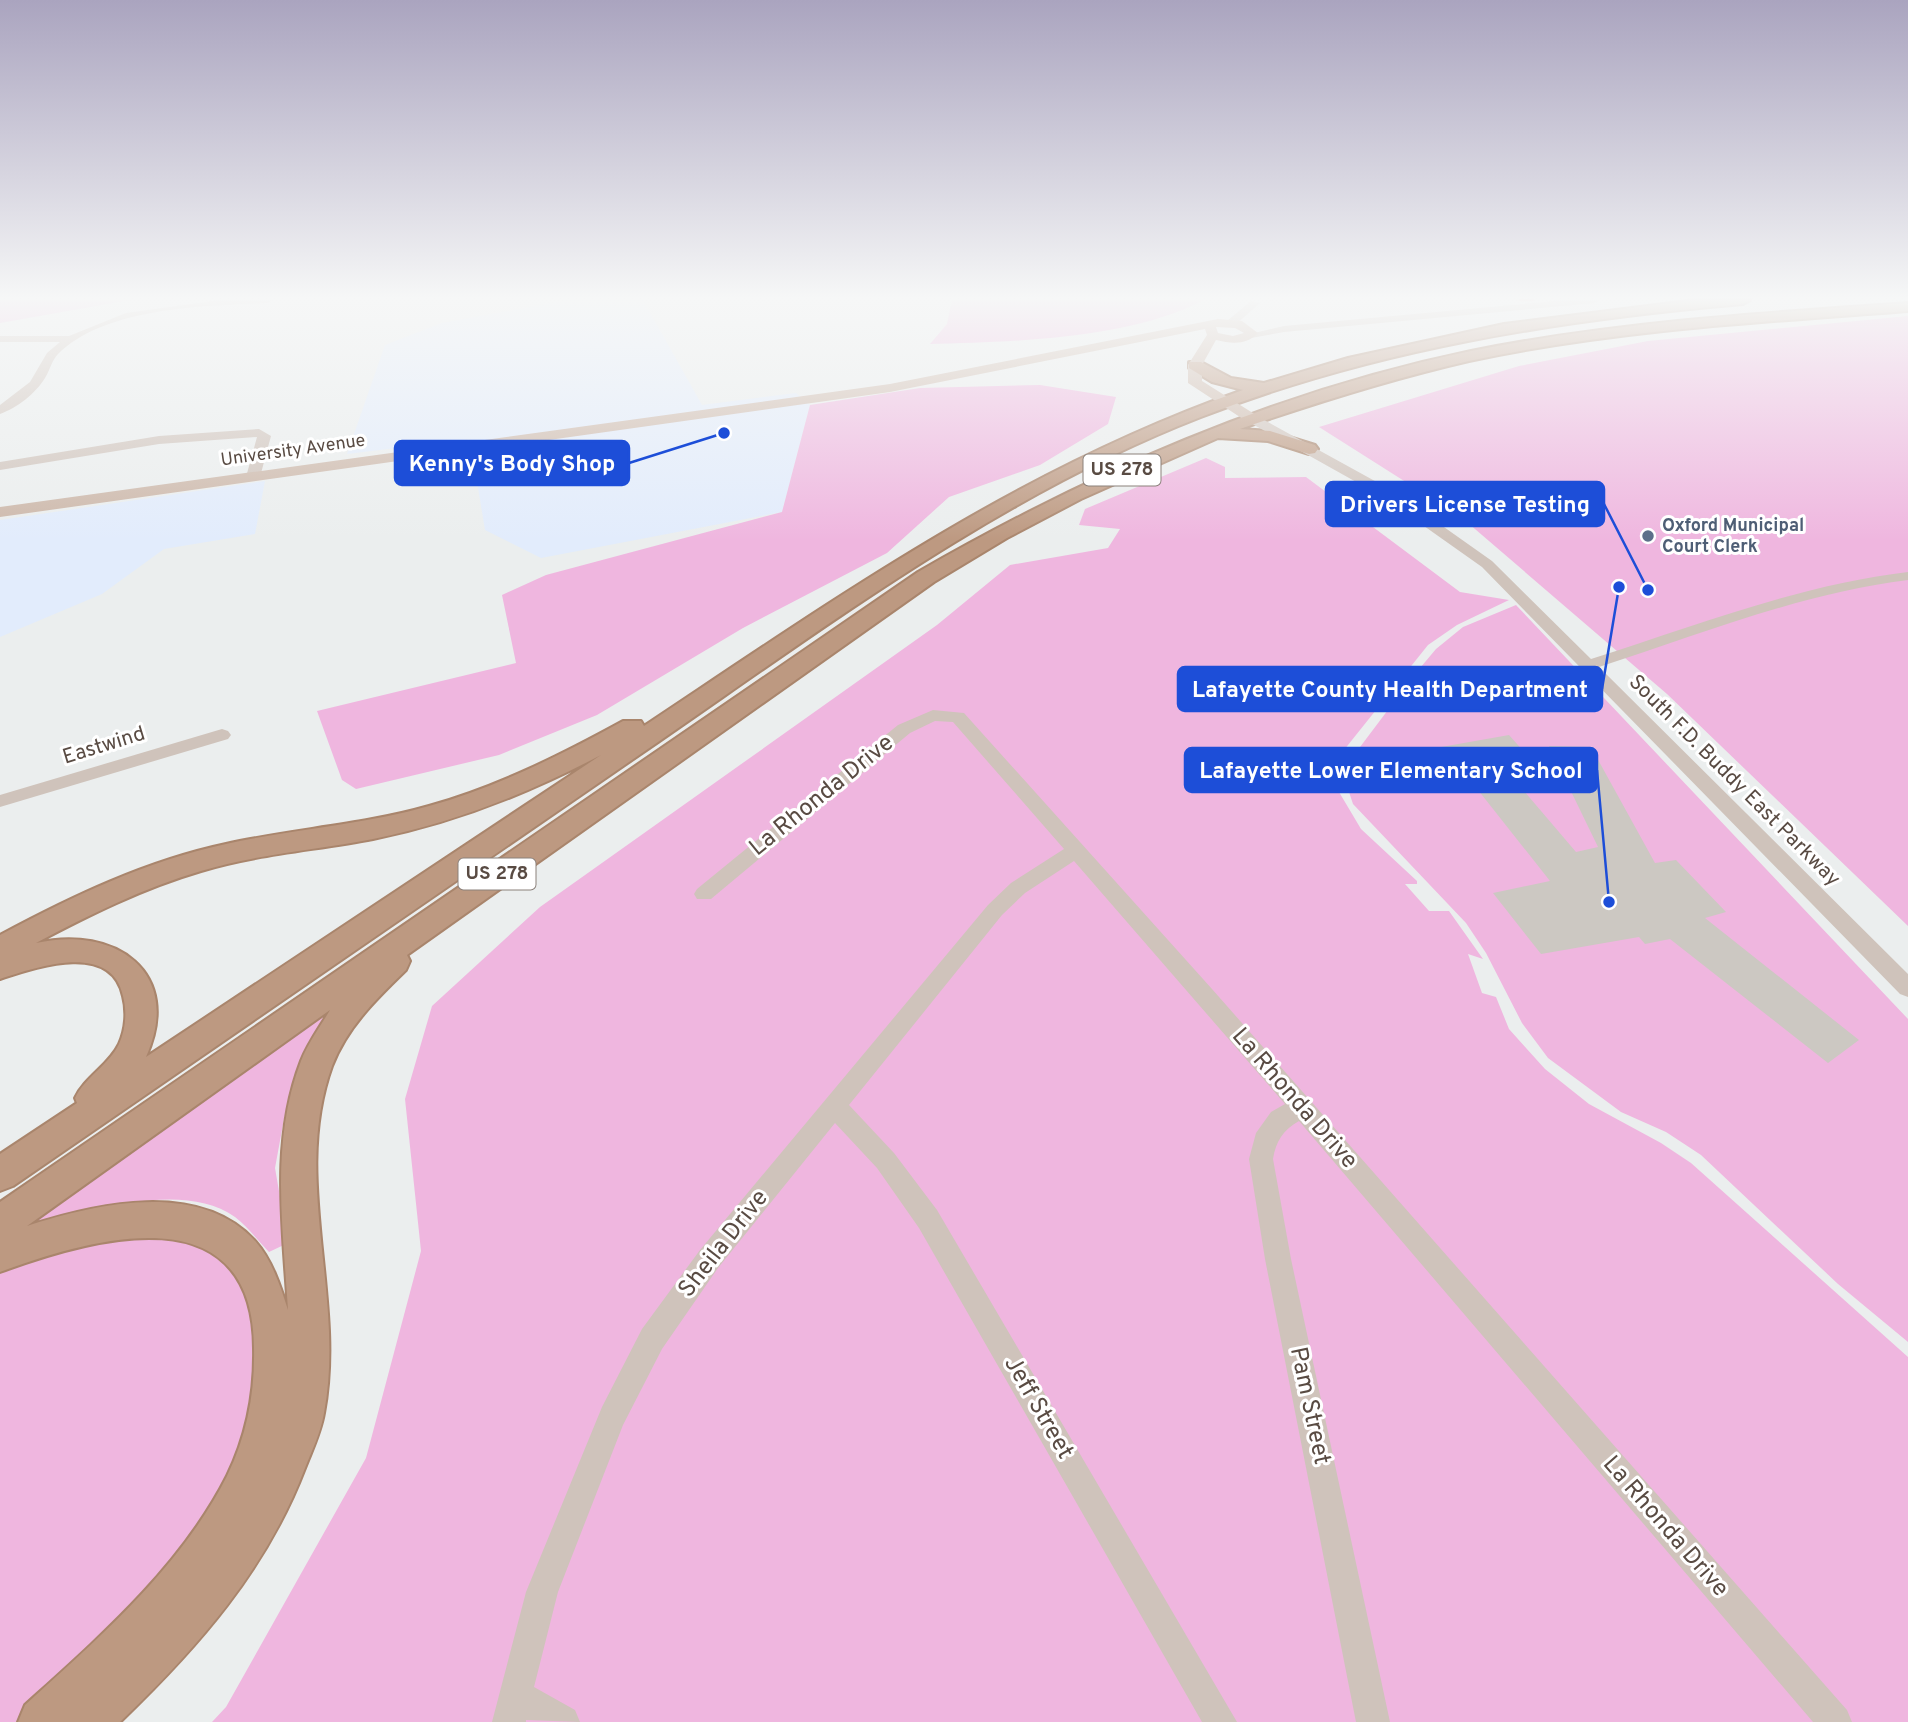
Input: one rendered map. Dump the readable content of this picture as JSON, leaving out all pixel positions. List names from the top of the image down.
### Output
{
  "streets": {
    "highway": ["US 278"],
    "main road": ["University Avenue"],
    "street": [
      "Eastwind",
      "South F.D. Buddy East Parkway",
      "La Rhonda Drive",
      "Sheila Drive",
      "Pam Street",
      "Jeff Street"
    ]
  },
  "crossings": [
    ["US 278", "South F.D. Buddy East Parkway"],
    ["La Rhonda Drive", "Sheila Drive"],
    ["La Rhonda Drive", "Pam Street"],
    ["Sheila Drive", "Jeff Street"]
  ],
  "places": [
    "Kenny's Body Shop",
    "Oxford Municipal Court Clerk",
    "Lafayette County Health Department",
    "Drivers License Testing",
    "Lafayette Lower Elementary School"
  ]
}
